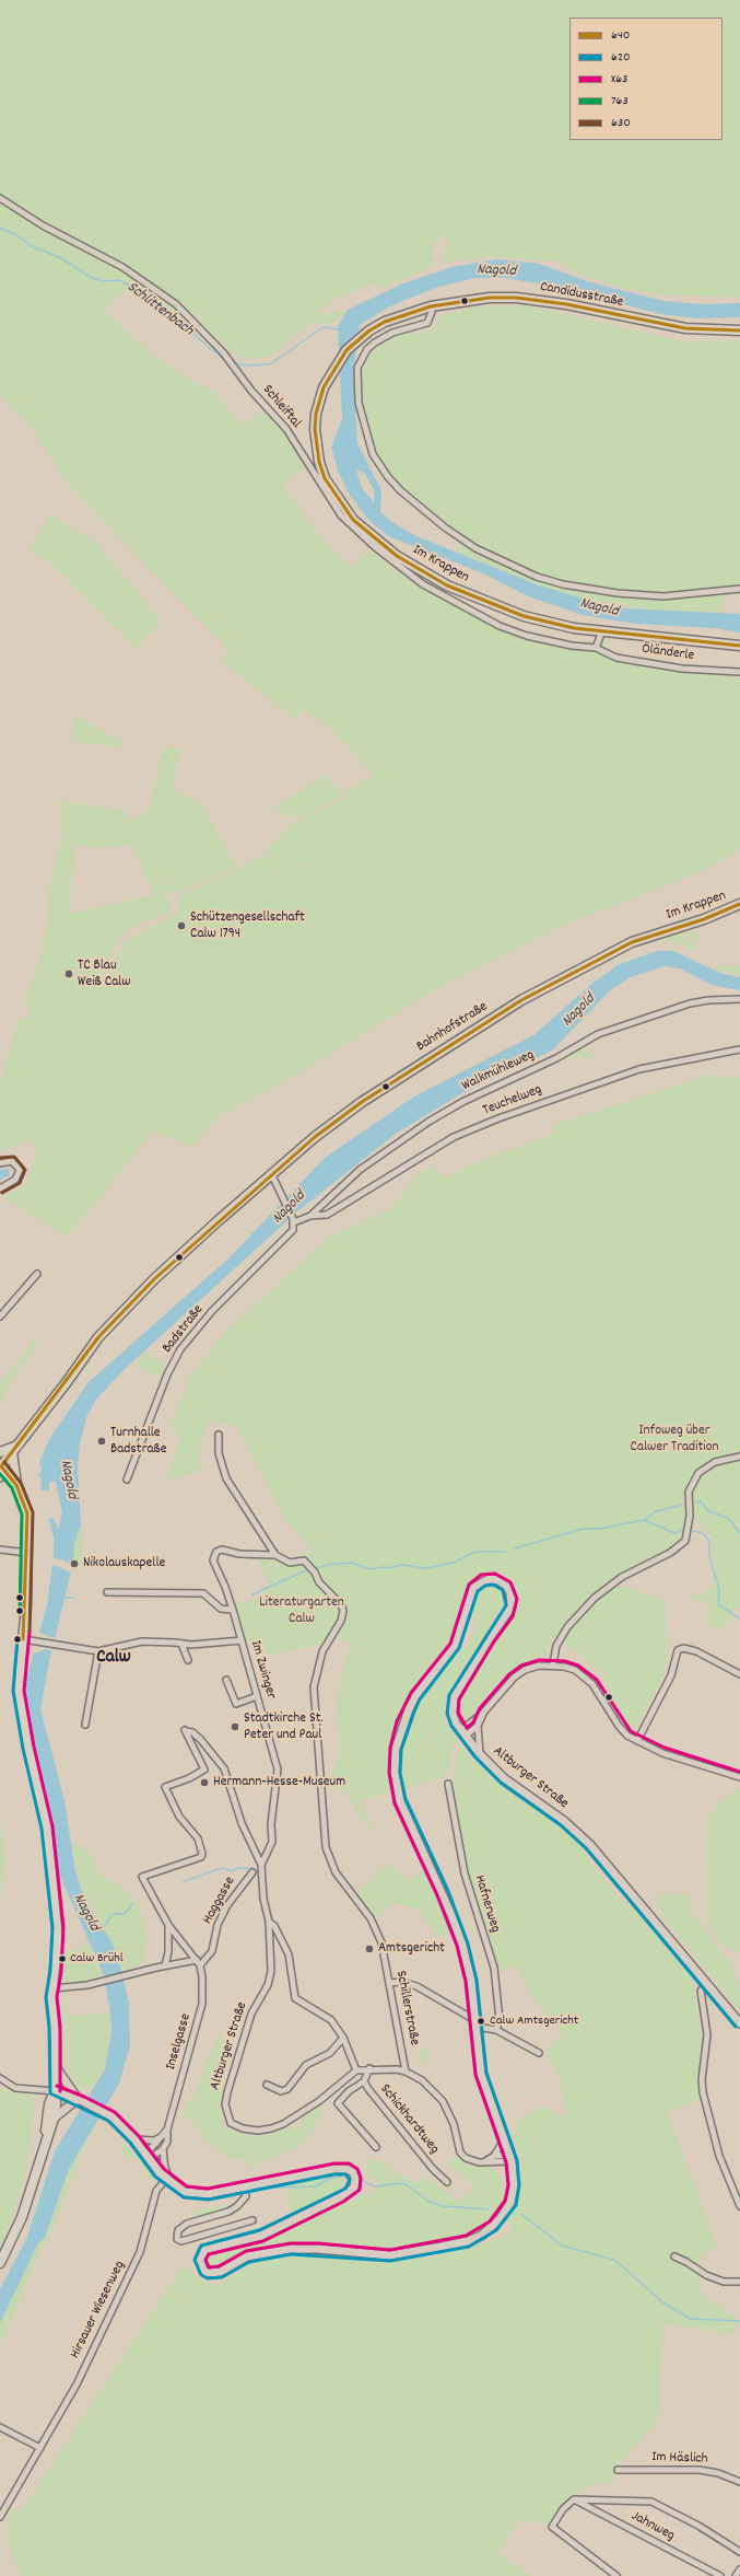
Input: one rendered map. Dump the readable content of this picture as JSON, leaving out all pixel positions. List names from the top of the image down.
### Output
{
  "streets": {
    "main road": ["Candidusstraße", "Im Krappen", "Bahnhofstraße"],
    "street": [
      "Schleiftal",
      "Öländerle",
      "Walkmühleweg",
      "Teuchelweg",
      "Badstraße",
      "Im Zwinger",
      "Altburger Straße",
      "Haggasse",
      "Hafnerweg",
      "Schillerstraße",
      "Inselgasse",
      "Schickhardtweg",
      "Hirsauer Wiesenweg",
      "Im Häslich",
      "Jahnweg"
    ]
  },
  "crossings": [
    ["Candidusstraße", "Im Krappen"],
    ["Schleiftal", "Öländerle"],
    ["Im Krappen", "Bahnhofstraße"],
    ["Walkmühleweg", "Teuchelweg"],
    ["Walkmühleweg", "Badstraße"],
    ["Im Zwinger", "Altburger Straße"],
    ["Im Zwinger", "Schillerstraße"],
    ["Haggasse", "Inselgasse"],
    ["Inselgasse", "Hirsauer Wiesenweg"]
  ],
  "districts": ["Calw"],
  "water": ["Nagold", "Schlittenbach"],
  "parks": ["Infoweg über Calwer Tradition", "Literaturgarten Calw"],
  "places": [
    "Schützengesellschaft Calw 1794",
    "TC Blau Weiß Calw",
    "Turnhalle Badstraße",
    "Nikolauskapelle",
    "Stadtkirche St. Peter und Paul",
    "Hermann-Hesse-Museum",
    "Amtsgericht",
    "Calw Brühl",
    "Calw Amtsgericht"
  ],
  "lines": [
    "transit line 640",
    "transit line 630",
    "transit line 763",
    "transit line X63",
    "transit line 620"
  ],
  "legend": [
    "640",
    "620",
    "X63",
    "763",
    "630"
  ]
}
